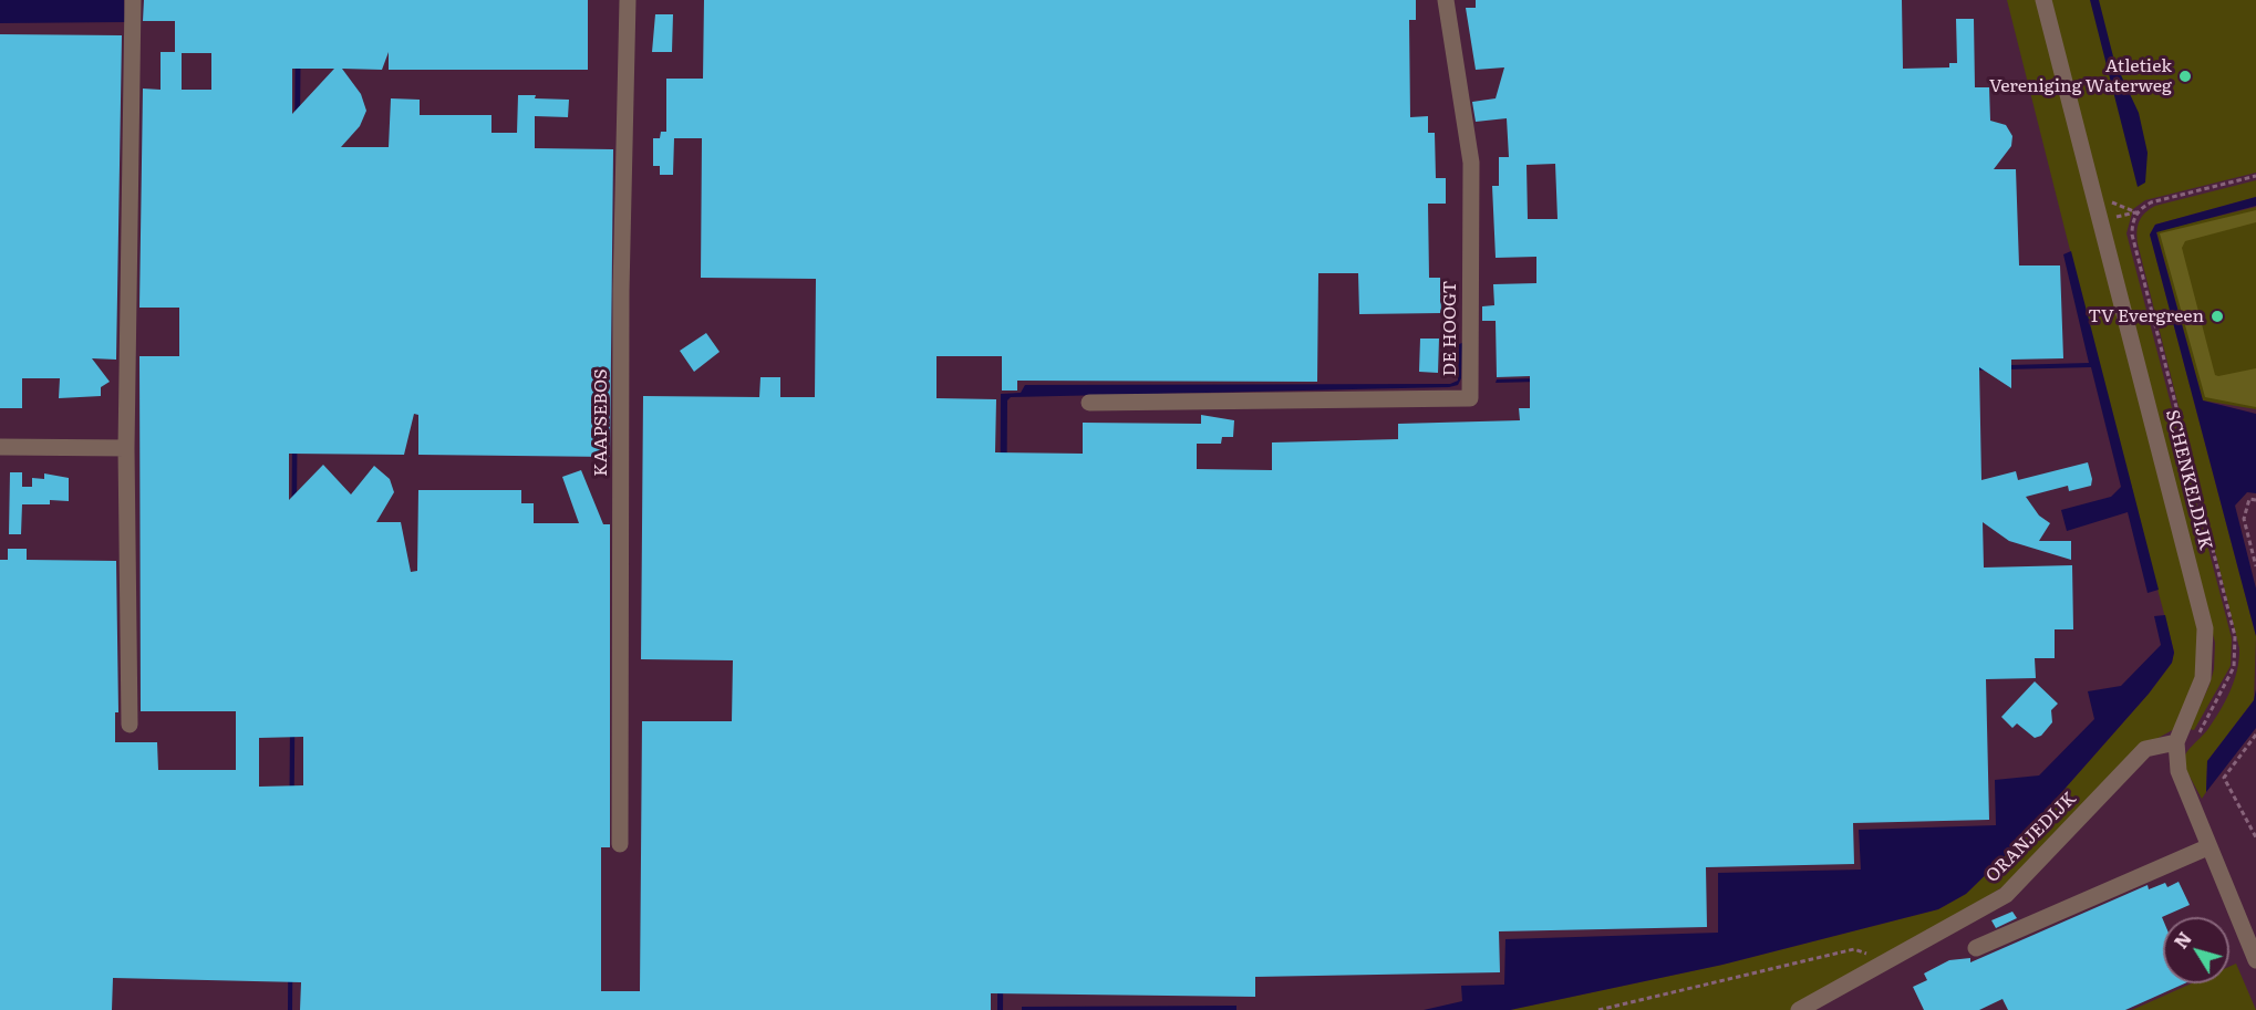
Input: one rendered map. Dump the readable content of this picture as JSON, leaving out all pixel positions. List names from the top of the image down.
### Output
{
  "streets": {
    "street": [
      "DE HOOGT",
      "KAAPSEBOS",
      "SCHENKELDIJK",
      "ORANJEDIJK"
    ]
  },
  "crossings": [
    ["SCHENKELDIJK", "ORANJEDIJK"]
  ],
  "places": ["Atletiek Vereniging Waterweg", "TV Evergreen"],
  "north": "top left"
}
